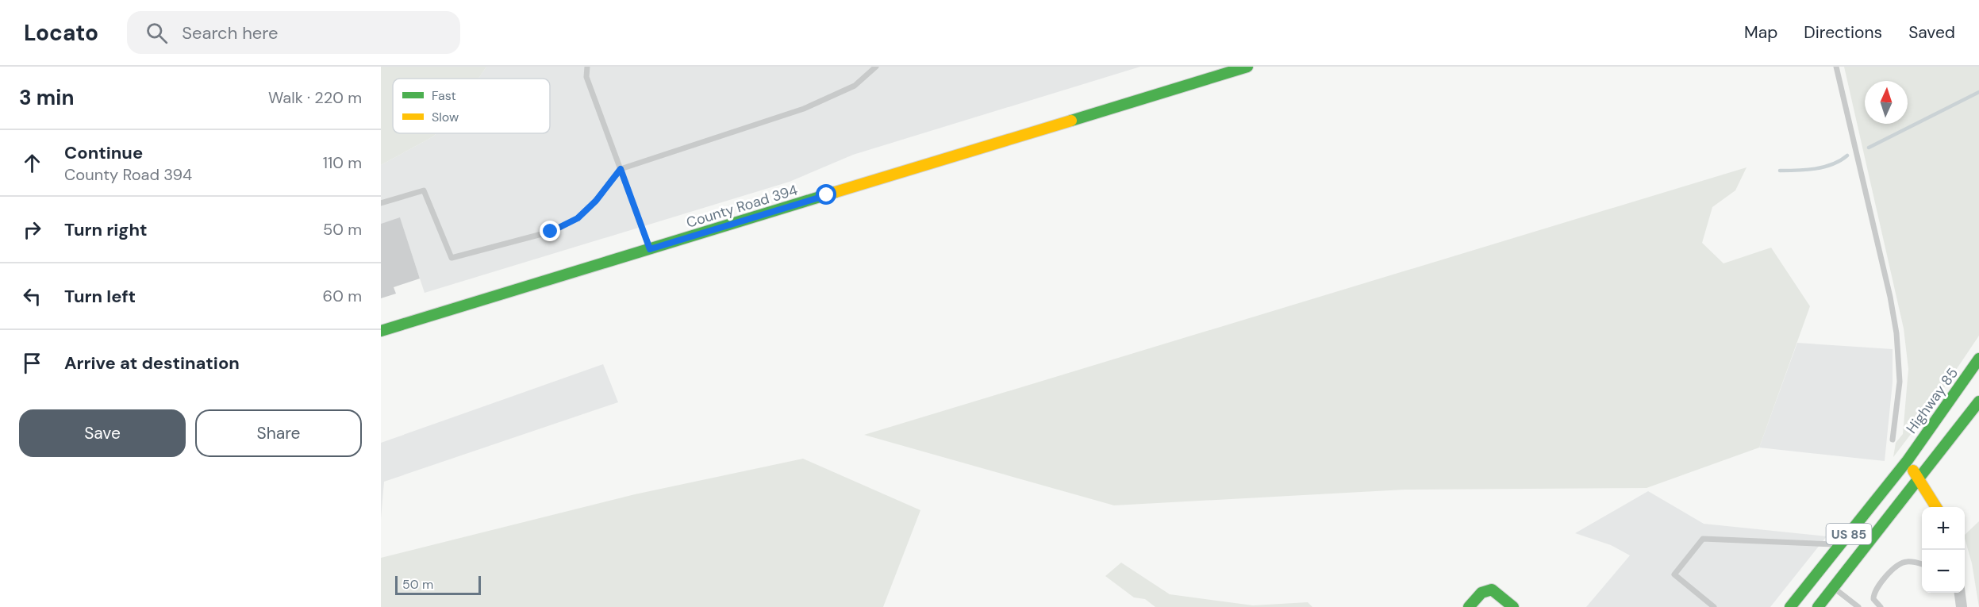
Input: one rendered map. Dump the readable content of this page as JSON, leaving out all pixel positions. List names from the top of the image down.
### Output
{
  "streets": {
    "main road": ["County Road 394", "Highway 85", "US 85"]
  },
  "crossings": [
    ["Highway 85", "US 85"]
  ],
  "legend": ["Fast", "Slow"],
  "scale_bar": "50 m",
  "north": "top",
  "page": {
    "header": "Locato",
    "search": "Search here",
    "nav": ["Map", "Directions", "Saved"],
    "heading": ["3 min", "Walk · 220 m"],
    "list": [
      ["Continue", "County Road 394", "110 m"],
      ["Turn right", "50 m"],
      ["Turn left", "60 m"],
      "Arrive at destination"
    ],
    "buttons": ["Save", "Share"],
    "map_buttons": ["+", "−"],
    "scale": "50 m"
  }
}
